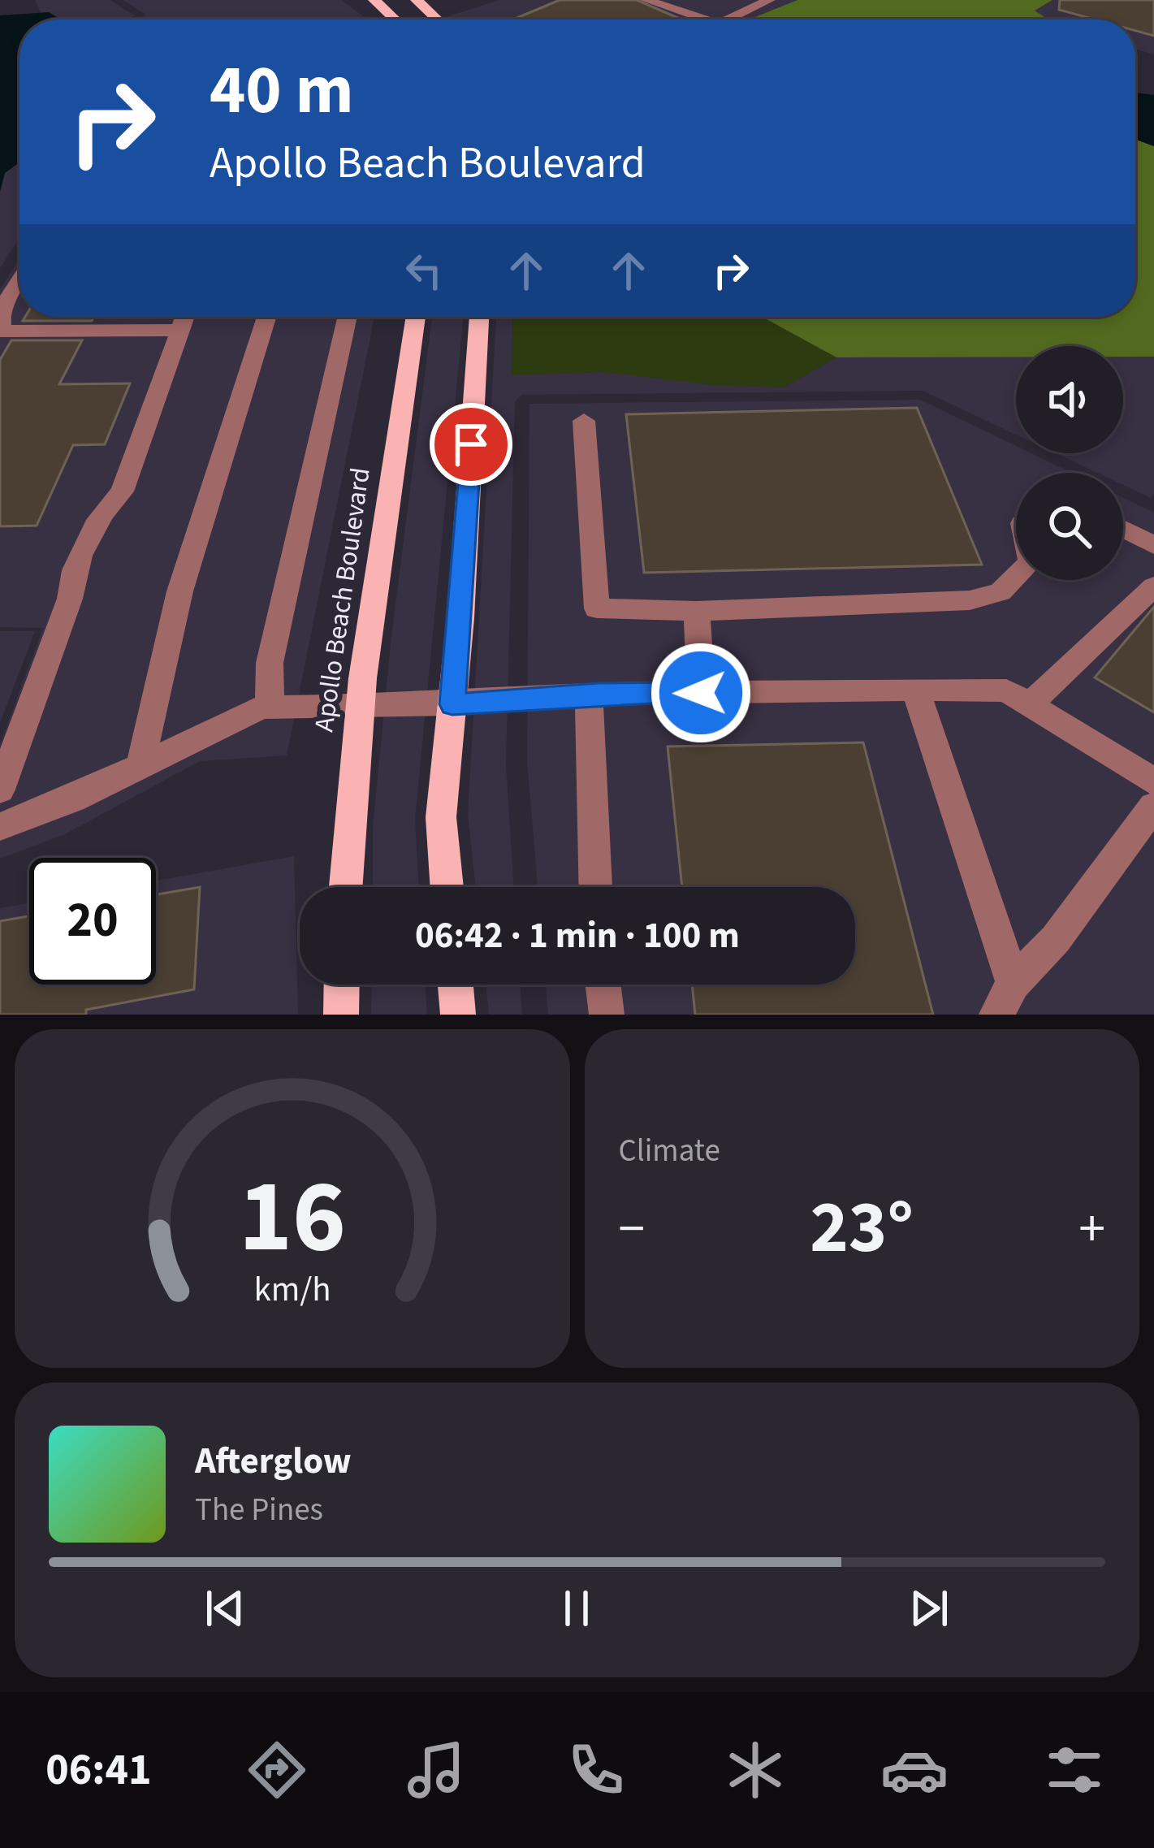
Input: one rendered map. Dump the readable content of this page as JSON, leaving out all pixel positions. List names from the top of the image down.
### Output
{
  "streets": {
    "main road": ["Apollo Beach Boulevard"]
  },
  "page": {
    "turn": ["40 m", "Apollo Beach Boulevard"],
    "limit": "20",
    "trip": "06:42 · 1 min · 100 m",
    "tile": "Climate",
    "heat": ["−", "23°", "+"],
    "song": ["Afterglow", "The Pines"],
    "tabs": "06:41",
    "gauge": ["16", "km/h"]
  }
}
